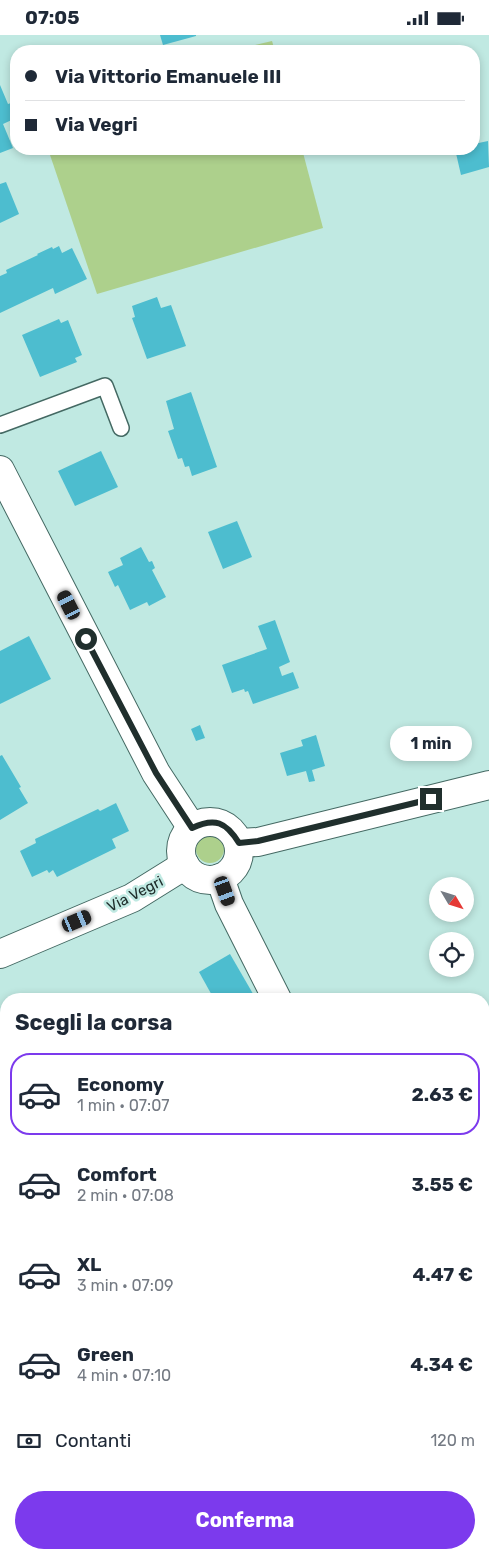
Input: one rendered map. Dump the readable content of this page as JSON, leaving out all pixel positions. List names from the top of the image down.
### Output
{
  "streets": {
    "street": ["Via Vegri"]
  },
  "north": "bottom right",
  "page": {
    "status": "07:05",
    "banner": ["Via Vittorio Emanuele III", "Via Vegri"],
    "bubble": "1 min",
    "heading": "Scegli la corsa",
    "list": [
      {
        "name": "Economy",
        "note": "1 min · 07:07",
        "value": "2.63 €"
      },
      {
        "name": "Comfort",
        "note": "2 min · 07:08",
        "value": "3.55 €"
      },
      {
        "name": "XL",
        "note": "3 min · 07:09",
        "value": "4.47 €"
      },
      {
        "name": "Green",
        "note": "4 min · 07:10",
        "value": "4.34 €"
      }
    ],
    "pay": ["Contanti", "120 m"],
    "buttons": "Conferma"
  }
}
